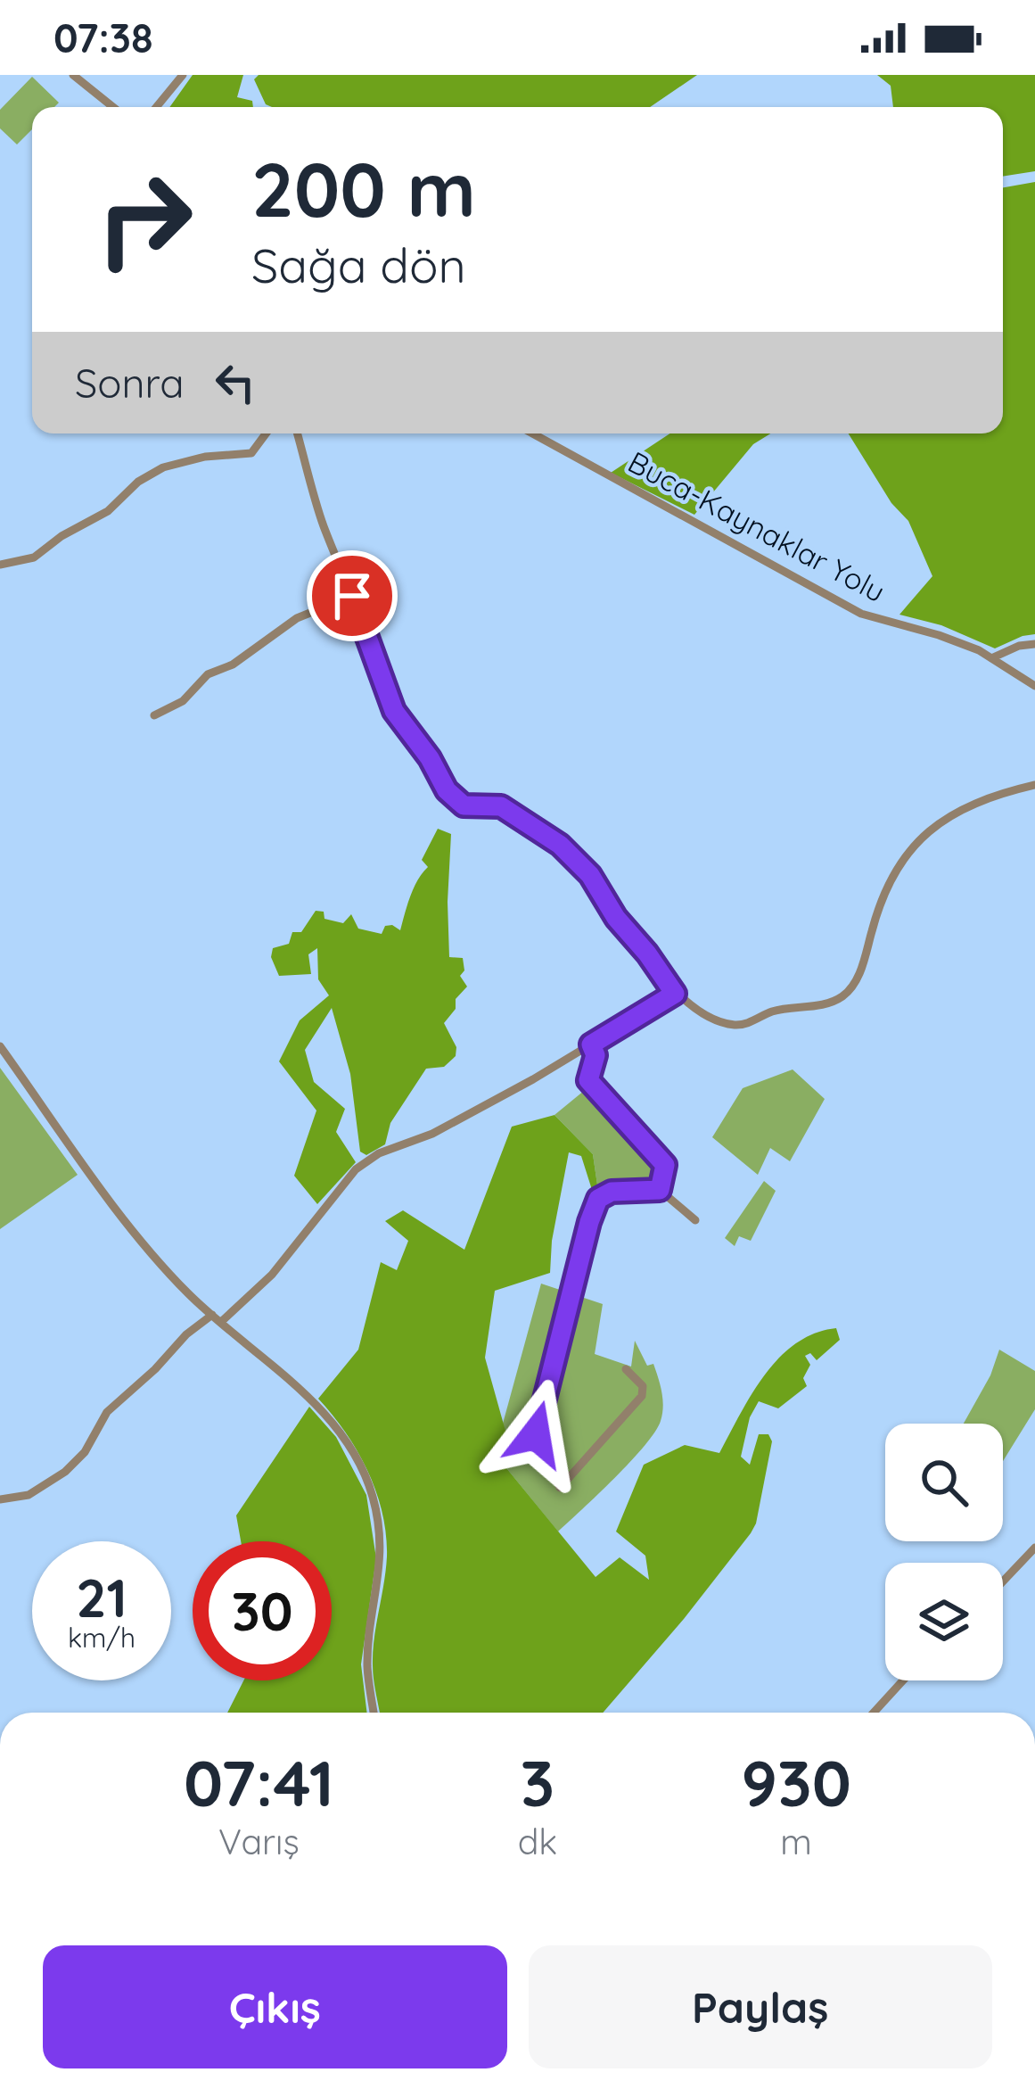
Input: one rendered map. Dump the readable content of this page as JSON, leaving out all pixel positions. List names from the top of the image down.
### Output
{
  "streets": {
    "street": ["Buca-Kaynaklar Yolu"]
  },
  "page": {
    "status": "07:38",
    "turn": ["200 m", "Sağa dön"],
    "then": "Sonra",
    "speed": "21 km/h",
    "limit": "30",
    "eta": [
      "07:41",
      "Varış",
      "3",
      "dk",
      "930",
      "m"
    ],
    "buttons": ["Çıkış", "Paylaş"]
  }
}
